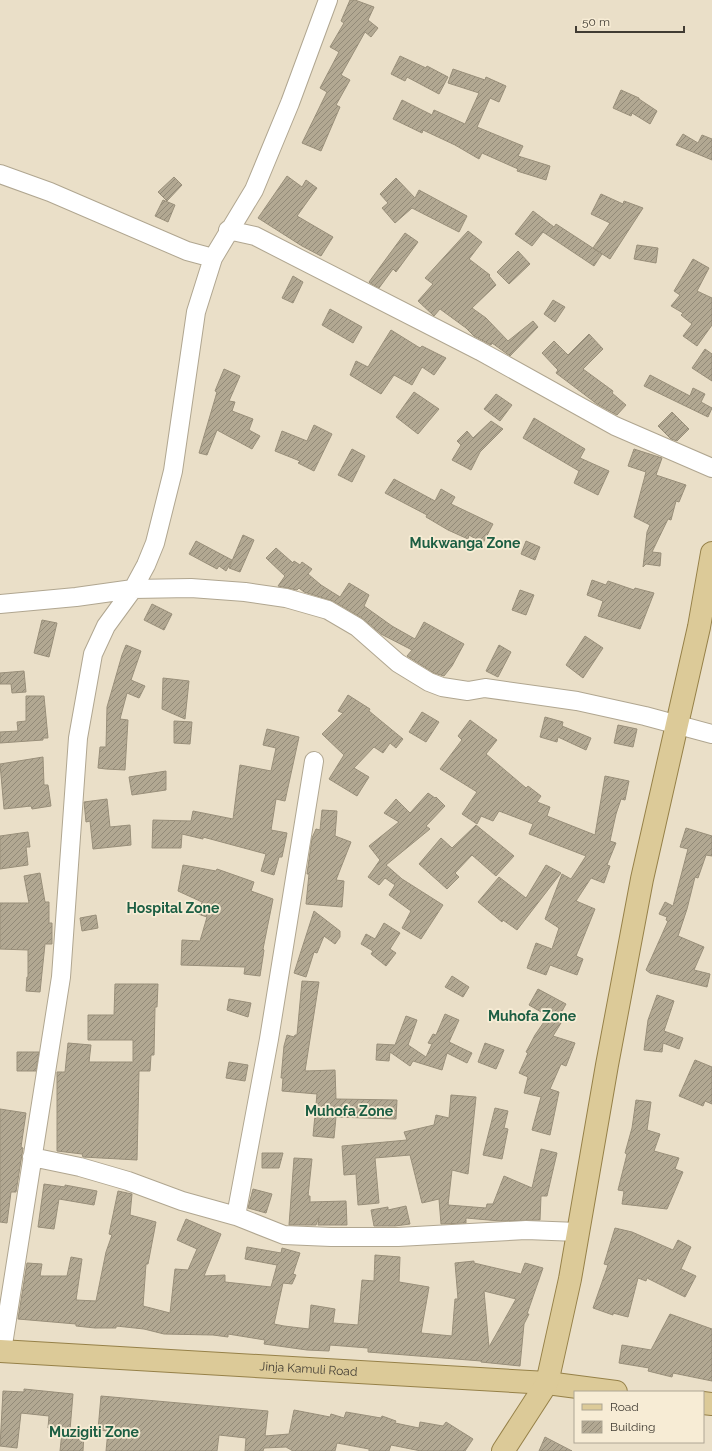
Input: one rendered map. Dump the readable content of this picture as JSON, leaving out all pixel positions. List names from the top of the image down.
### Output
{
  "streets": {
    "main road": ["Jinja Kamuli Road"]
  },
  "districts": [
    "Mukwanga Zone",
    "Hospital Zone",
    "Muhofa Zone",
    "Muhofa Zone",
    "Muzigiti Zone"
  ],
  "legend": ["Road", "Building"],
  "scale_bar": "50 m"
}
